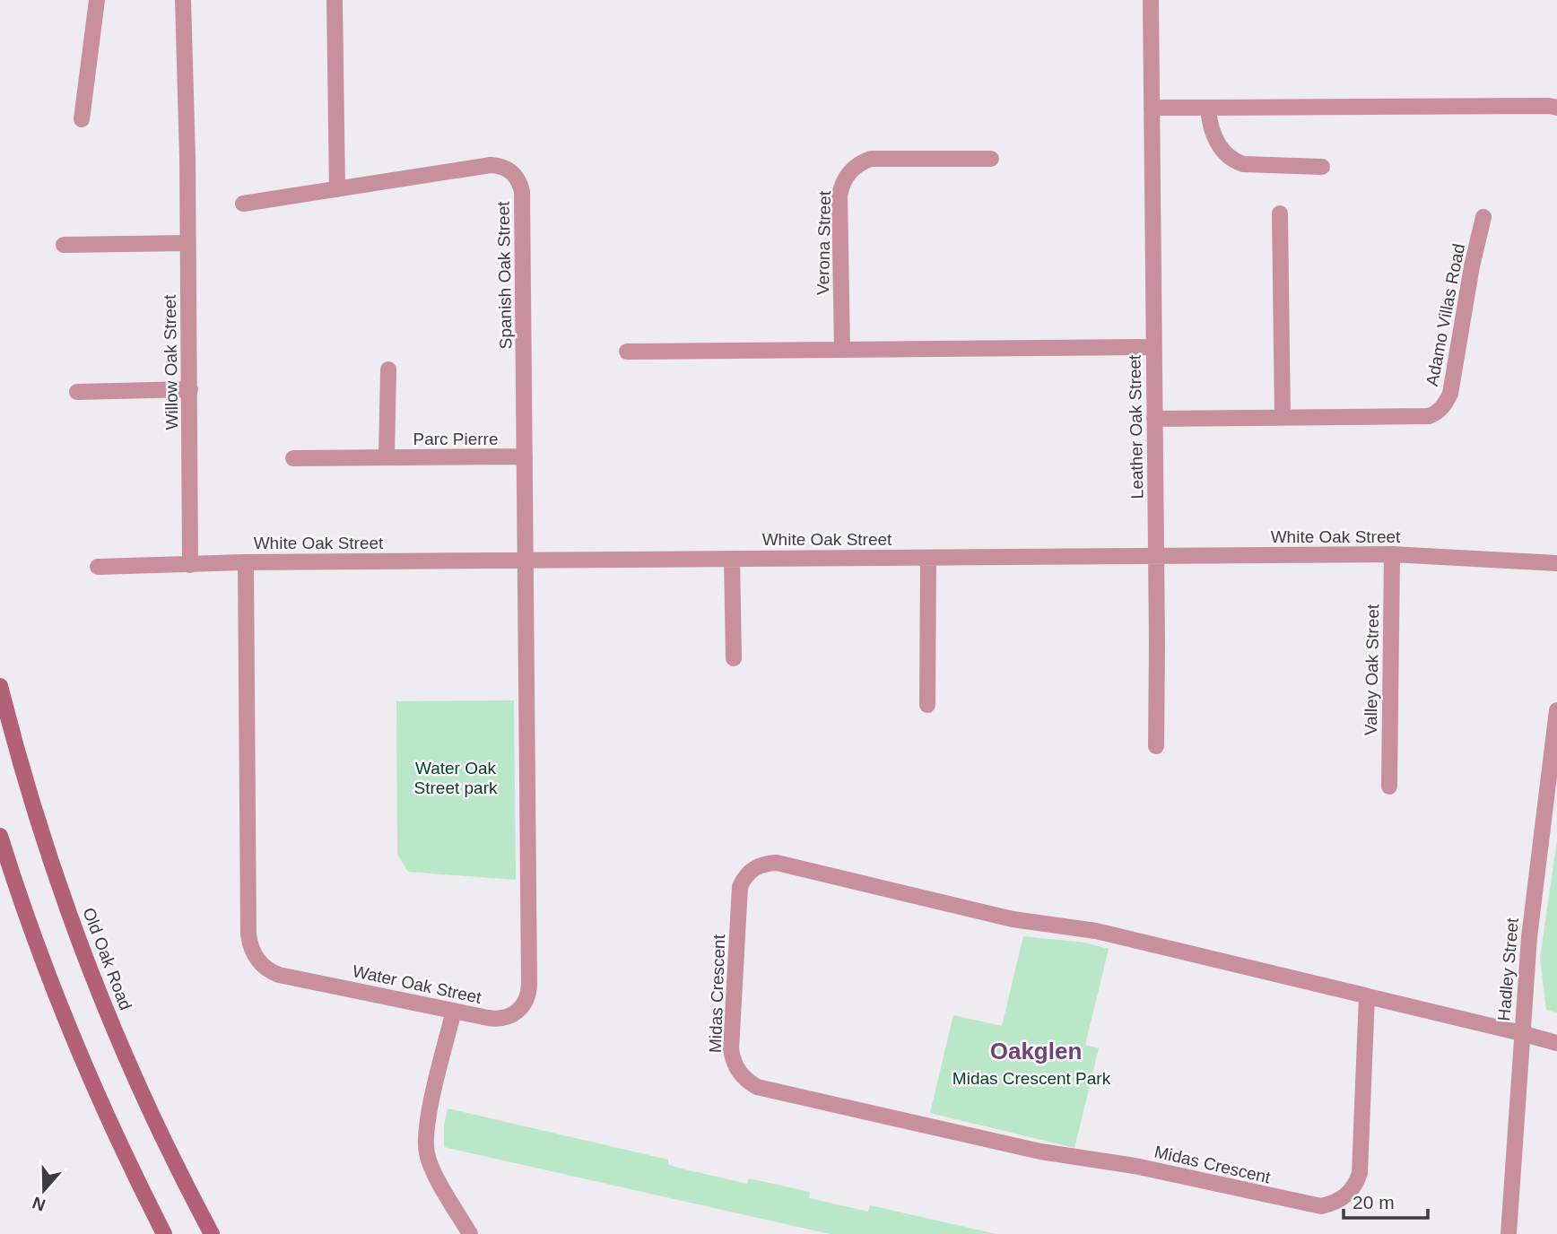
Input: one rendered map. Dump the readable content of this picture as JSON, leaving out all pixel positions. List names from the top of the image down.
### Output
{
  "streets": {
    "main road": ["Old Oak Road"],
    "street": [
      "Verona Street",
      "Spanish Oak Street",
      "Adamo Villas Road",
      "Willow Oak Street",
      "Leather Oak Street",
      "Parc Pierre",
      "White Oak Street",
      "Valley Oak Street",
      "Hadley Street",
      "Water Oak Street",
      "Midas Crescent"
    ]
  },
  "crossings": [
    ["Spanish Oak Street", "Parc Pierre"],
    ["Spanish Oak Street", "White Oak Street"],
    ["Spanish Oak Street", "Water Oak Street"],
    ["Adamo Villas Road", "Leather Oak Street"],
    ["Willow Oak Street", "White Oak Street"],
    ["Leather Oak Street", "White Oak Street"],
    ["White Oak Street", "Valley Oak Street"],
    ["White Oak Street", "Water Oak Street"],
    ["Hadley Street", "Midas Crescent"]
  ],
  "districts": ["Oakglen"],
  "parks": ["Water Oak Street park", "Midas Crescent Park"],
  "scale_bar": "20 m",
  "north": "bottom"
}
